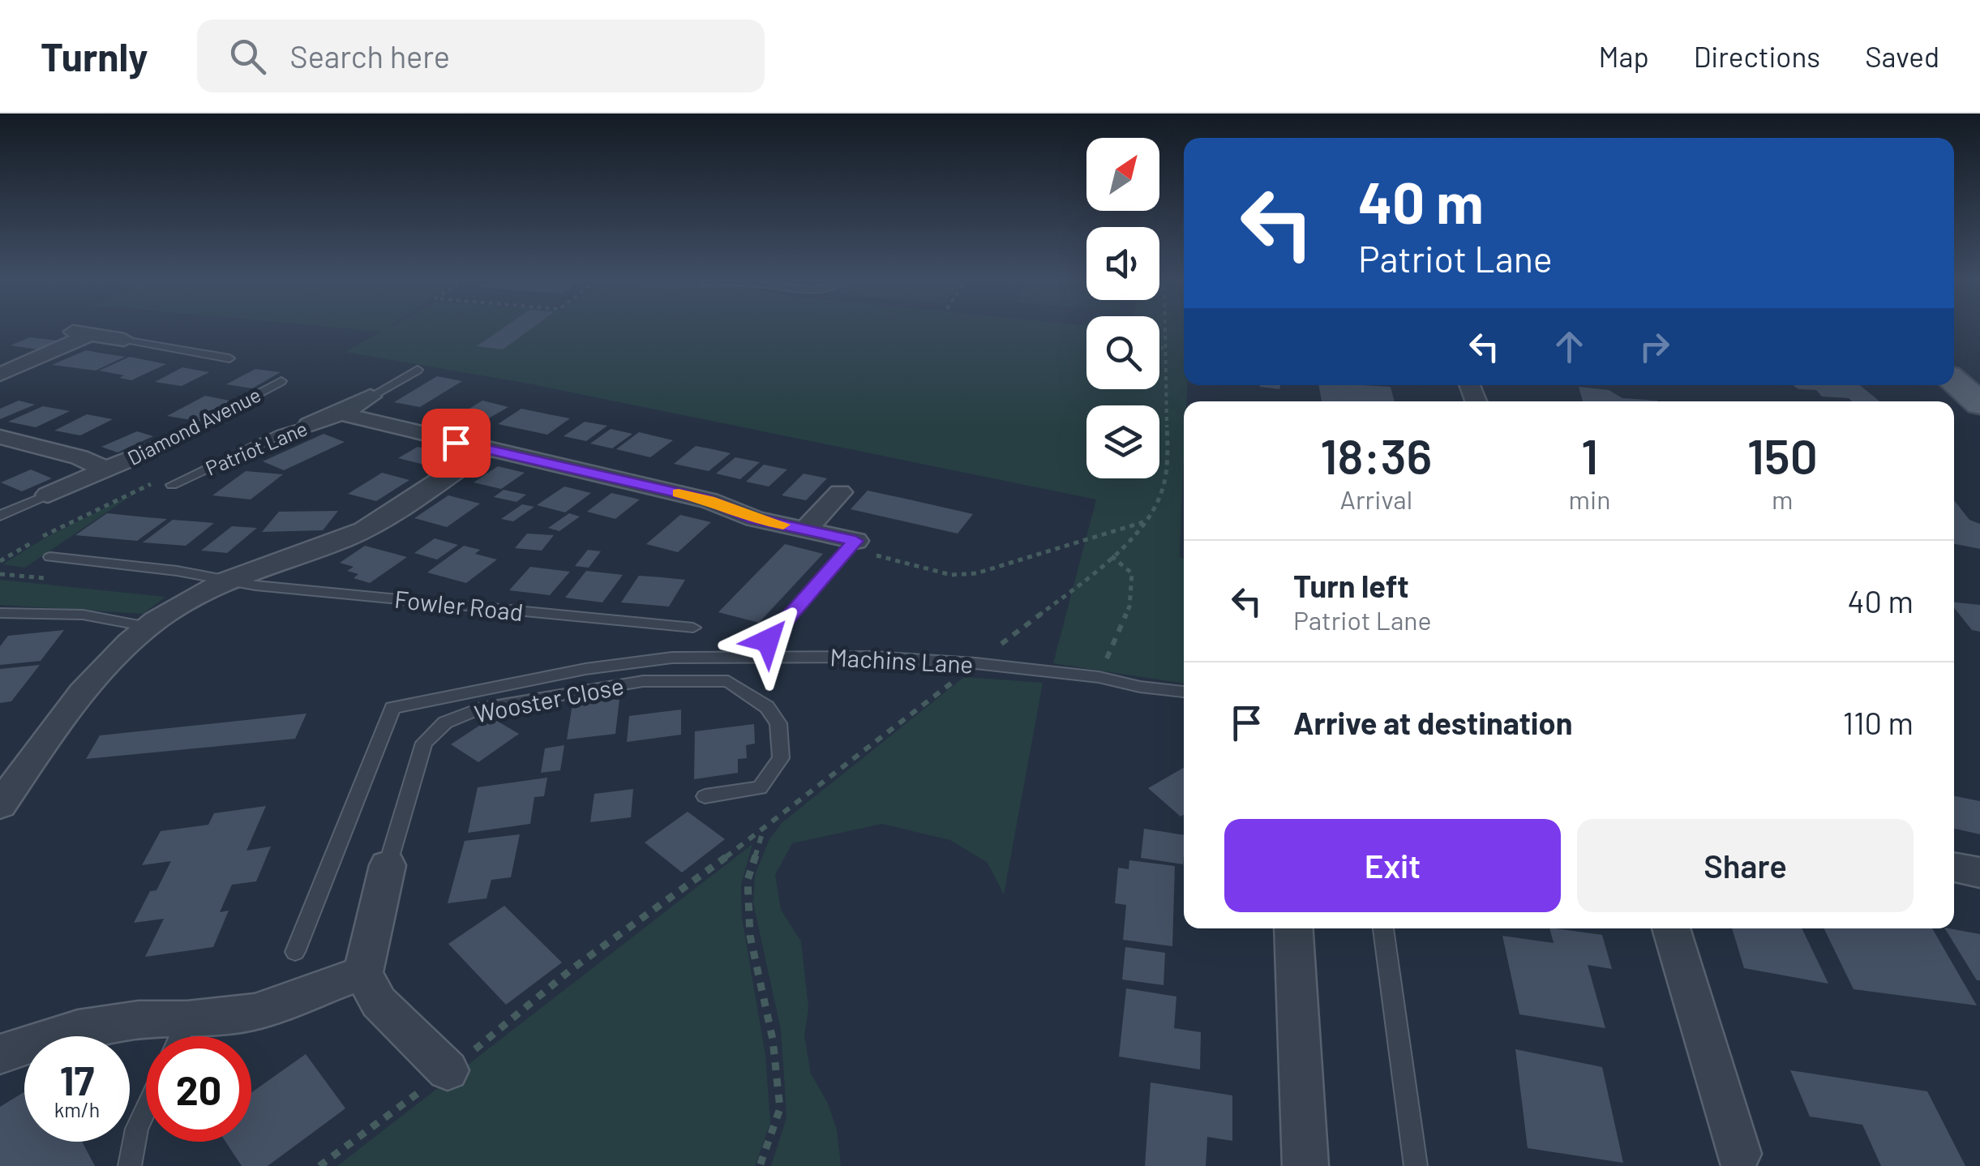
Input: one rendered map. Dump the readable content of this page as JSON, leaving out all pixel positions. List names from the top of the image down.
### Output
{
  "streets": {
    "street": [
      "Diamond Avenue",
      "Patriot Lane",
      "Fowler Road",
      "Wooster Close"
    ],
    "lane": ["Machins Lane"]
  },
  "north": "top right",
  "page": {
    "header": "Turnly",
    "search": "Search here",
    "nav": ["Map", "Directions", "Saved"],
    "turn": ["40 m", "Patriot Lane"],
    "eta": [
      "18:36",
      "Arrival",
      "1",
      "min",
      "150",
      "m"
    ],
    "list": [
      {
        "name": "Turn left",
        "note": "Patriot Lane",
        "value": "40 m"
      },
      {
        "name": "Arrive at destination",
        "value": "110 m"
      }
    ],
    "buttons": ["Exit", "Share"],
    "speed": "17 km/h",
    "limit": "20"
  }
}
